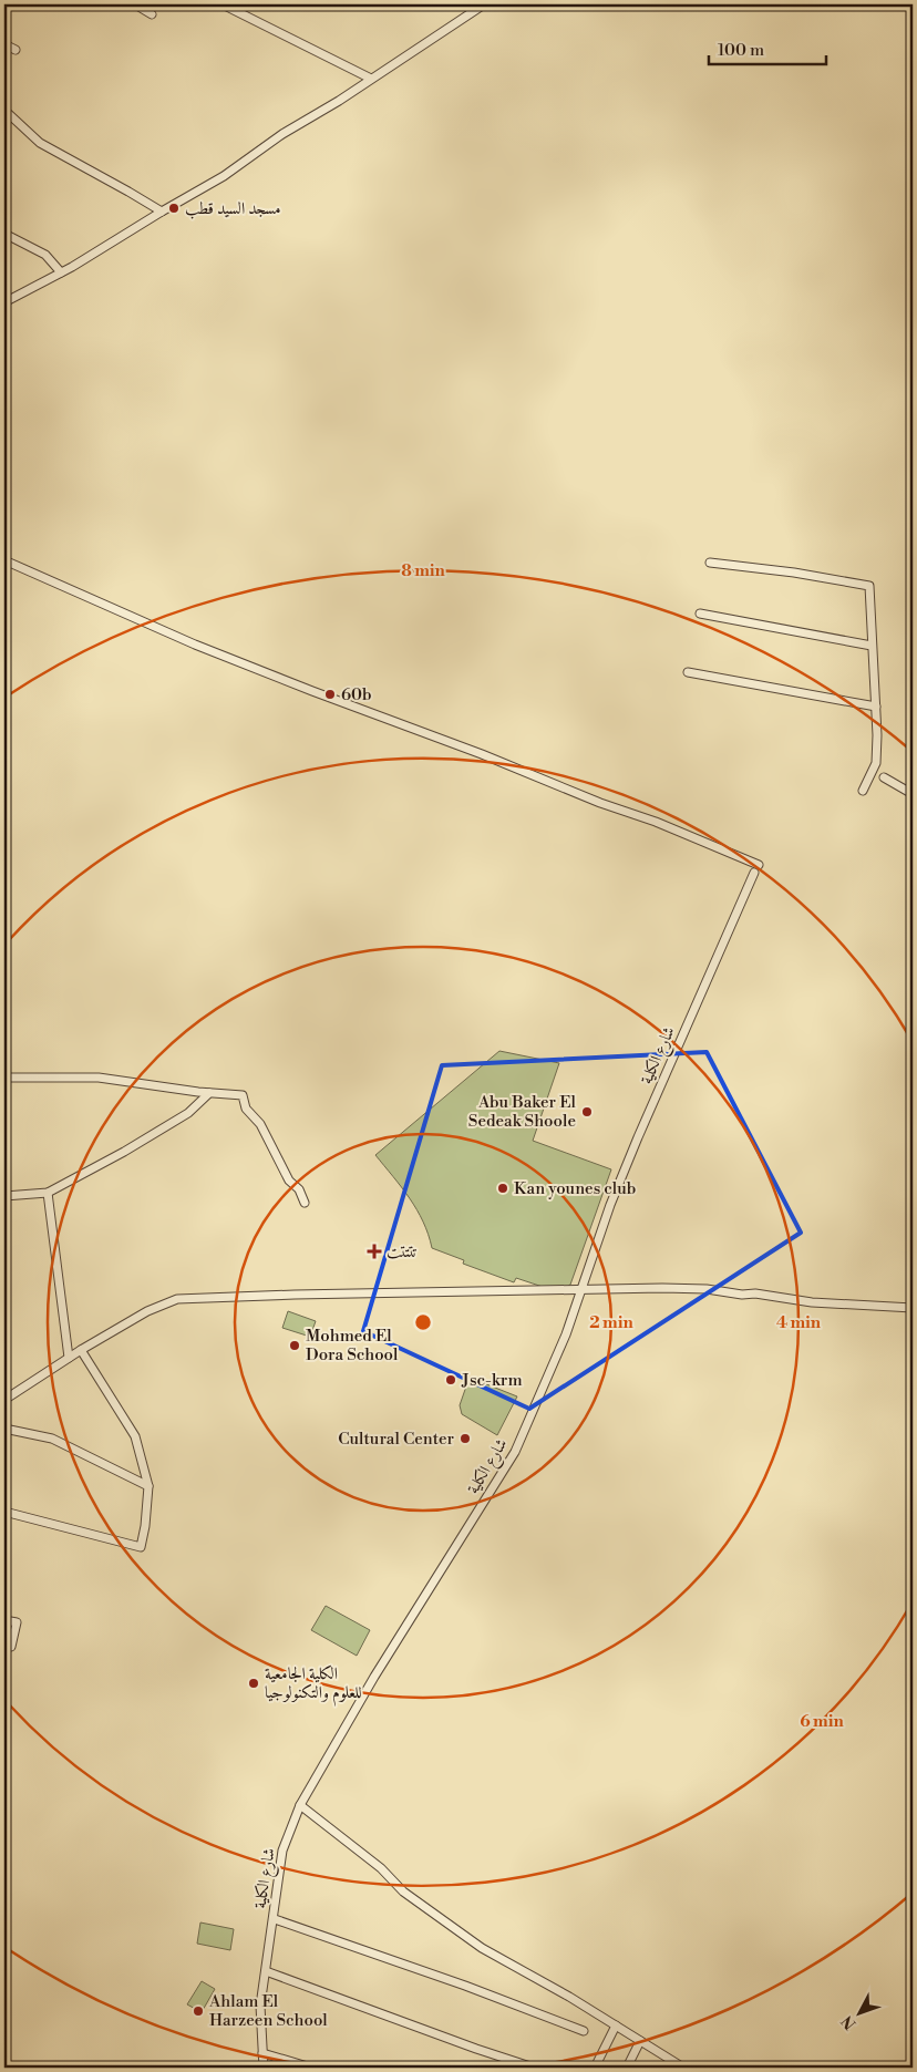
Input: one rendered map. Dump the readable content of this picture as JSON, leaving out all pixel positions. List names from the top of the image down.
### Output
{
  "streets": {
    "street": ["شارع الكلية"]
  },
  "places": {
    "other": [
      "مسجد السيد قطب",
      "60b",
      "Abu Baker El Sedeak Shoole",
      "Kan younes club",
      "Mohmed El Dora School",
      "Jsc-krm",
      "Cultural Center",
      "الكلية الجامعية للعلوم والتكنولوجيا",
      "Ahlam El Harzeen School"
    ],
    "health": ["تتتتت"]
  },
  "scale_bar": "100 m",
  "north": "bottom left",
  "rings": [
    "8 min",
    "2 min",
    "4 min",
    "6 min"
  ]
}
